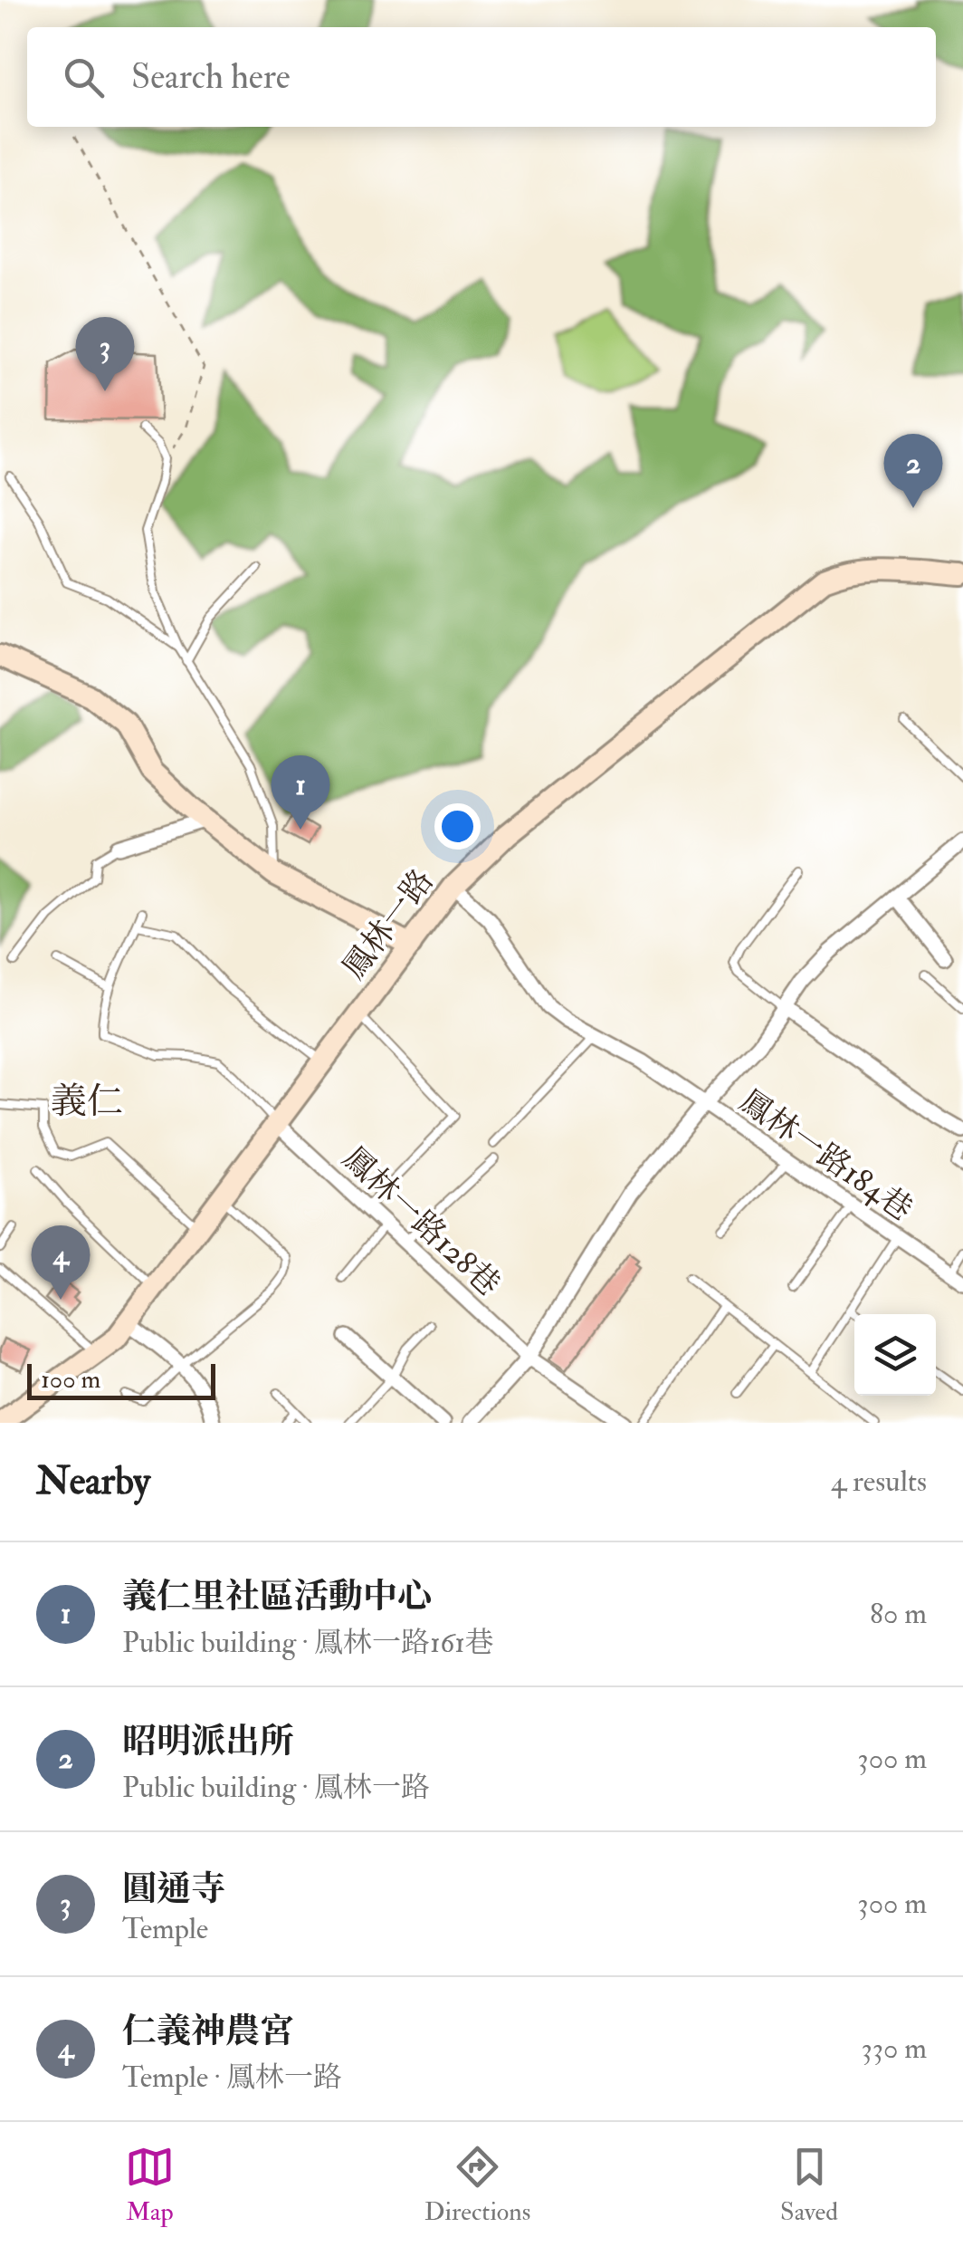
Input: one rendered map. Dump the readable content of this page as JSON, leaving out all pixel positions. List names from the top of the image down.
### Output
{
  "streets": {
    "street": ["鳳林一路", "鳳林一路184巷", "鳳林一路128巷"]
  },
  "crossings": [
    ["鳳林一路", "鳳林一路184巷"],
    ["鳳林一路", "鳳林一路128巷"],
    ["鳳林一路184巷", "鳳林一路128巷"]
  ],
  "districts": ["義仁"],
  "scale_bar": "100 m",
  "page": {
    "search": "Search here",
    "pins": [
      "3",
      "2",
      "1",
      "4"
    ],
    "scale": "100 m",
    "heading": ["Nearby", "4 results"],
    "list": [
      {
        "mark": "1",
        "name": "義仁里社區活動中心",
        "note": "Public building · 鳳林一路161巷",
        "value": "80 m"
      },
      {
        "mark": "2",
        "name": "昭明派出所",
        "note": "Public building · 鳳林一路",
        "value": "300 m"
      },
      {
        "mark": "3",
        "name": "圓通寺",
        "note": "Temple",
        "value": "300 m"
      },
      {
        "mark": "4",
        "name": "仁義神農宮",
        "note": "Temple · 鳳林一路",
        "value": "330 m"
      }
    ],
    "nav": ["Map", "Directions", "Saved"]
  }
}
